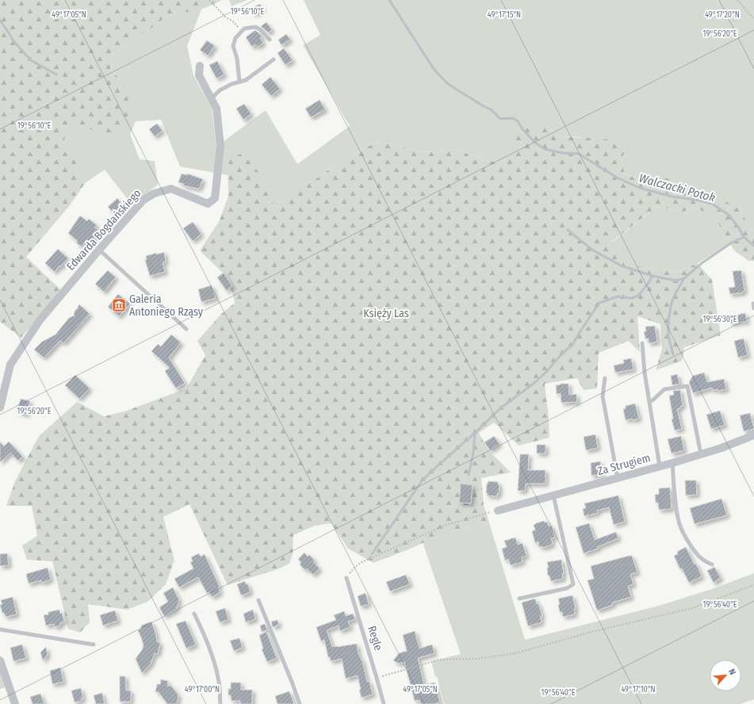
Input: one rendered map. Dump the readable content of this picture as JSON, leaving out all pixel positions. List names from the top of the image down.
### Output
{
  "streets": {
    "street": ["Edwarda Bogdańskiego", "Za Strugiem"],
    "lane": ["Regle"]
  },
  "water": ["Walczacki Potok"],
  "parks": ["Księży Las"],
  "places": {
    "museum": ["Galeria Antoniego Rząsy"]
  },
  "north": "top right",
  "coordinates": [
    "19°56'10\"E",
    "49°17'05\"N",
    "49°17'15\"N",
    "49°17'20\"N",
    "19°56'20\"E",
    "19°56'30\"E",
    "19°56'40\"E",
    "49°17'00\"N",
    "49°17'10\"N"
  ]
}
